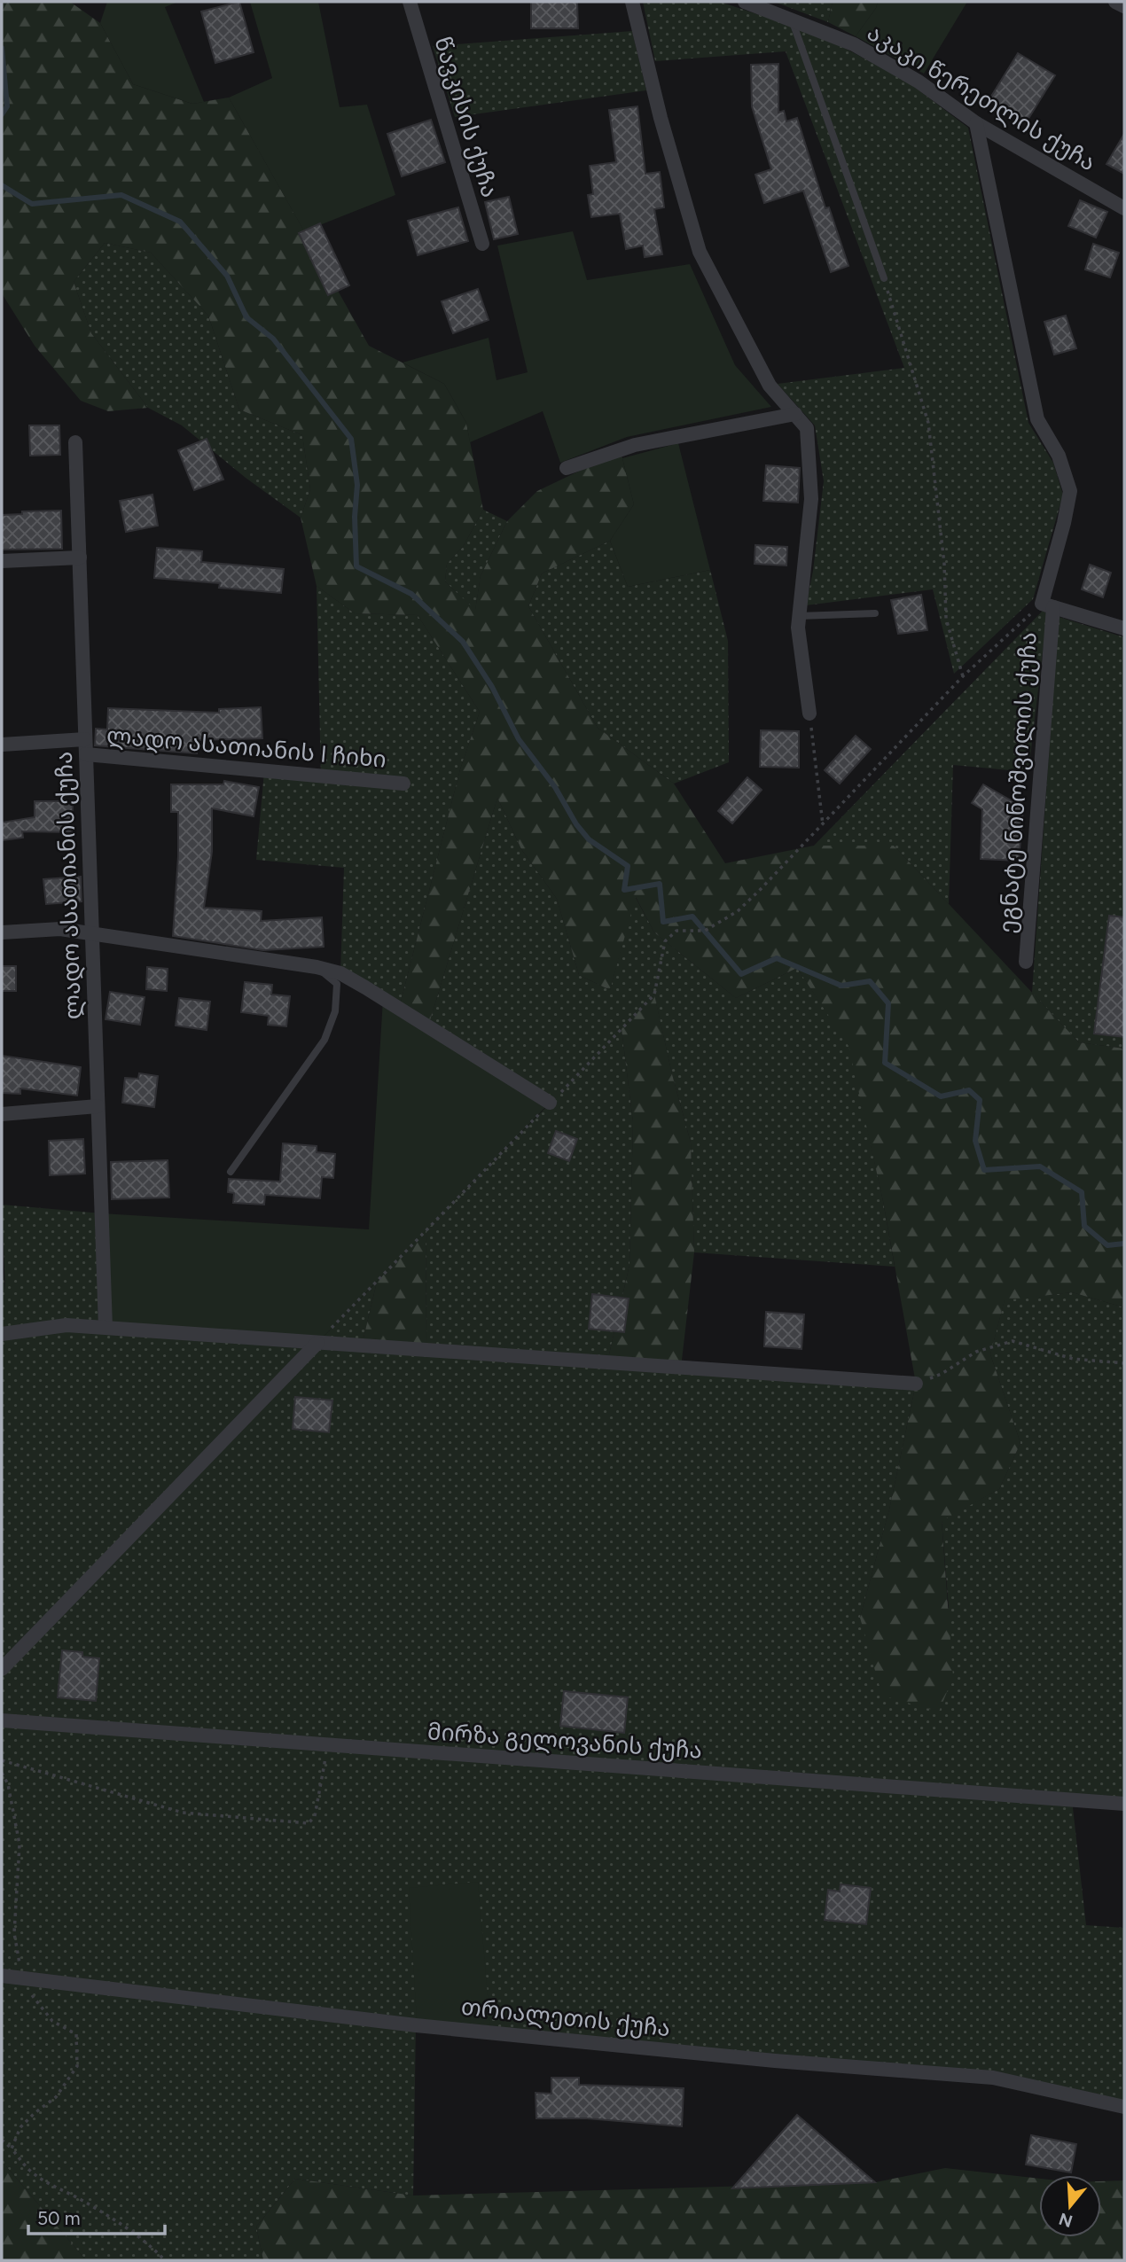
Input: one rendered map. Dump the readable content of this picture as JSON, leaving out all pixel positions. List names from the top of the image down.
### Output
{
  "streets": {
    "street": [
      "აკაკი წერეთლის ქუჩა",
      "წავკისის ქუჩა",
      "ლადო ასათიანის I ჩიხი",
      "ეგნატე ნინოშვილის ქუჩა",
      "ლადო ასათიანის ქუჩა",
      "მირზა გელოვანის ქუჩა",
      "თრიალეთის ქუჩა"
    ]
  },
  "crossings": [
    ["აკაკი წერეთლის ქუჩა", "ეგნატე ნინოშვილის ქუჩა"],
    ["ლადო ასათიანის I ჩიხი", "ლადო ასათიანის ქუჩა"]
  ],
  "scale_bar": "50 m",
  "north": "bottom"
}
